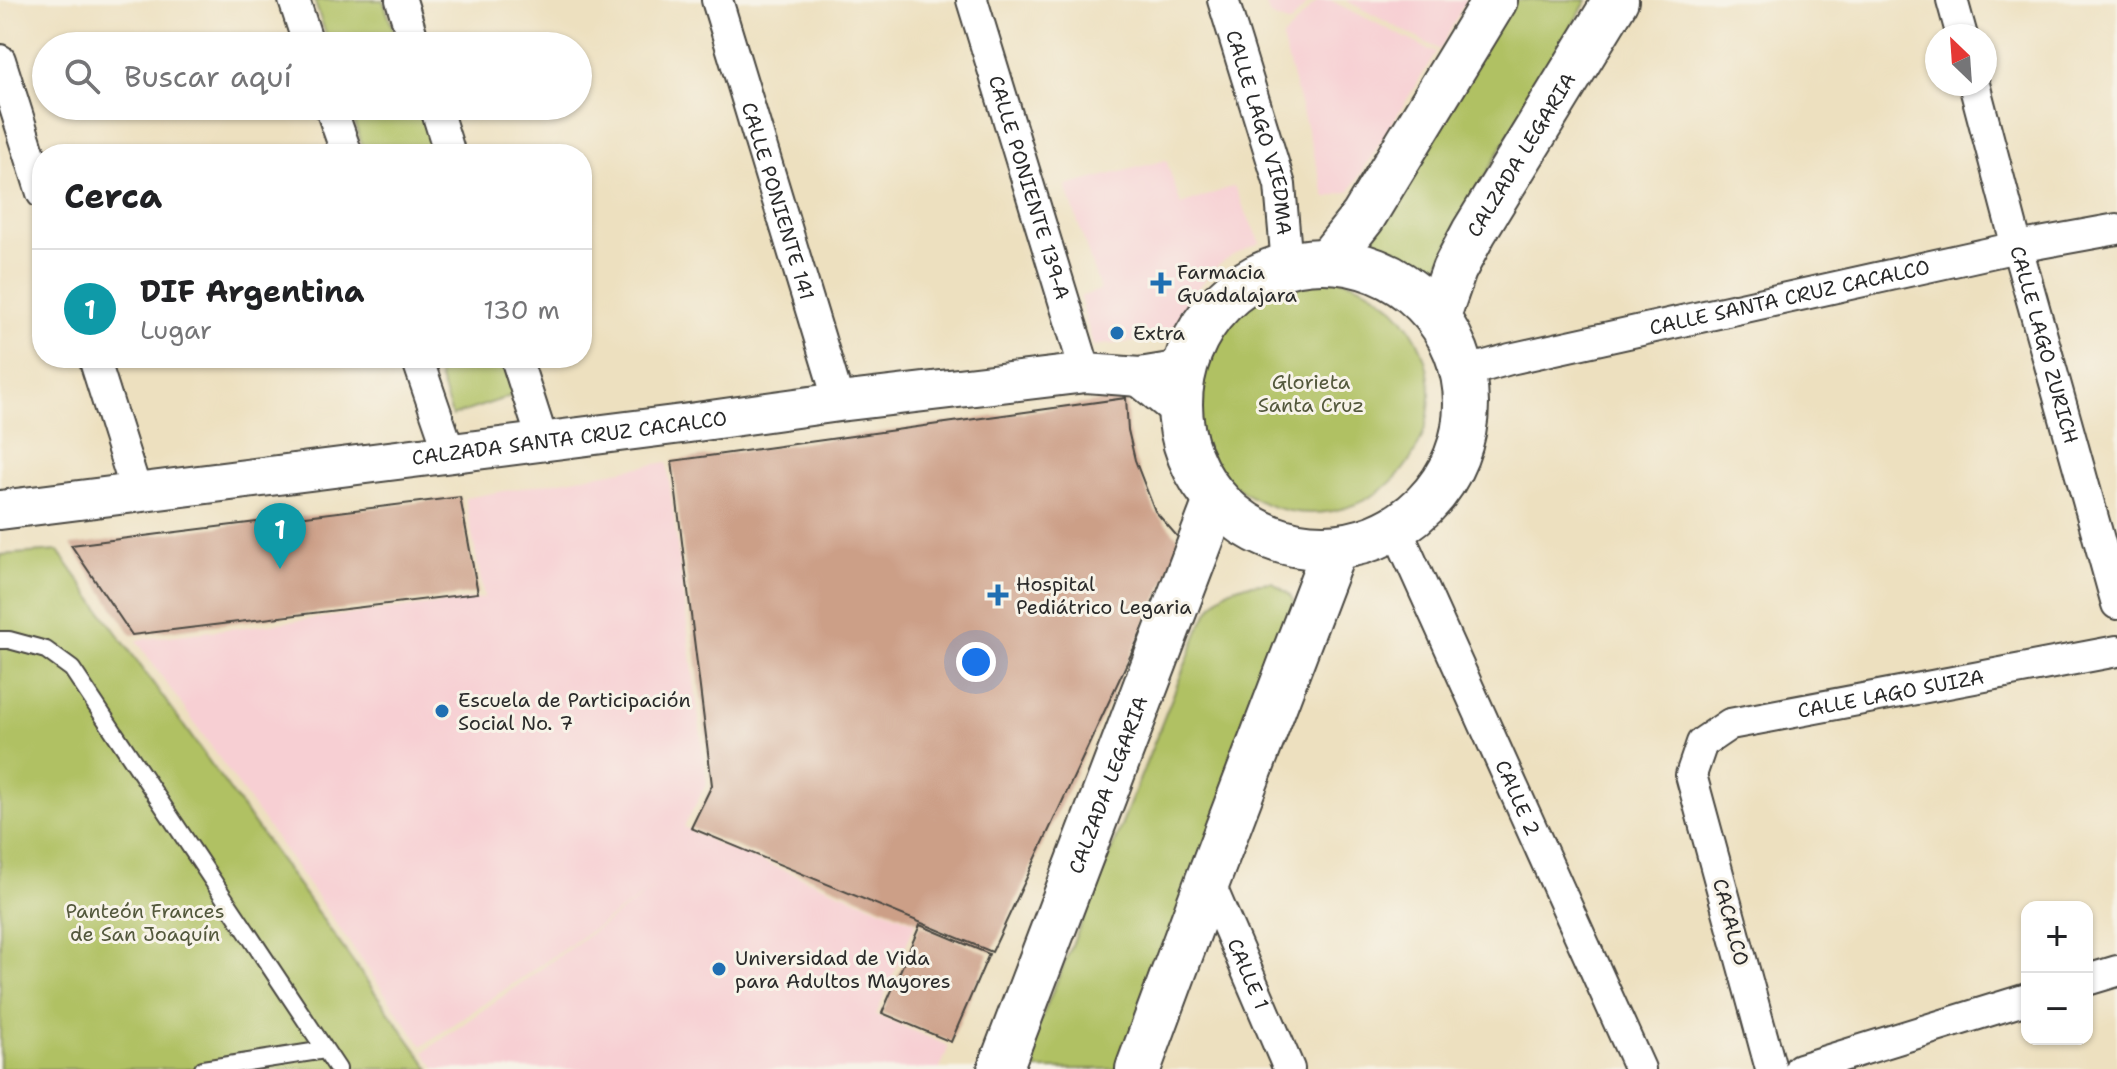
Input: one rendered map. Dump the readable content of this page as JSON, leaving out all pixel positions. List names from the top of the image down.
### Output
{
  "streets": {
    "main road": ["CALZADA LEGARIA"],
    "street": [
      "CALLE LAGO VIEDMA",
      "CALLE PONIENTE 139-A",
      "CALLE PONIENTE 141",
      "CALLE SANTA CRUZ CACALCO",
      "CALLE LAGO ZURICH",
      "CALZADA SANTA CRUZ CACALCO",
      "CALLE LAGO SUIZA",
      "CALLE 2",
      "CACALCO",
      "CALLE 1"
    ]
  },
  "crossings": [
    ["CALLE PONIENTE 139-A", "CALZADA SANTA CRUZ CACALCO"],
    ["CALLE PONIENTE 141", "CALZADA SANTA CRUZ CACALCO"],
    ["CALLE SANTA CRUZ CACALCO", "CALLE LAGO ZURICH"],
    ["CALLE LAGO SUIZA", "CACALCO"]
  ],
  "parks": ["Glorieta Santa Cruz", "Panteón Frances de San Joaquín"],
  "places": {
    "health": ["Farmacia Guadalajara", "Hospital Pediátrico Legaria"],
    "other": ["Extra", "Escuela de Participación Social No. 7", "Universidad de Vida para Adultos Mayores"]
  },
  "north": "top left",
  "page": {
    "search": "Buscar aquí",
    "heading": "Cerca",
    "list": [
      {
        "mark": "1",
        "name": "DIF Argentina",
        "note": "Lugar",
        "value": "130 m"
      }
    ],
    "pins": "1",
    "map_buttons": ["+", "−"]
  }
}
